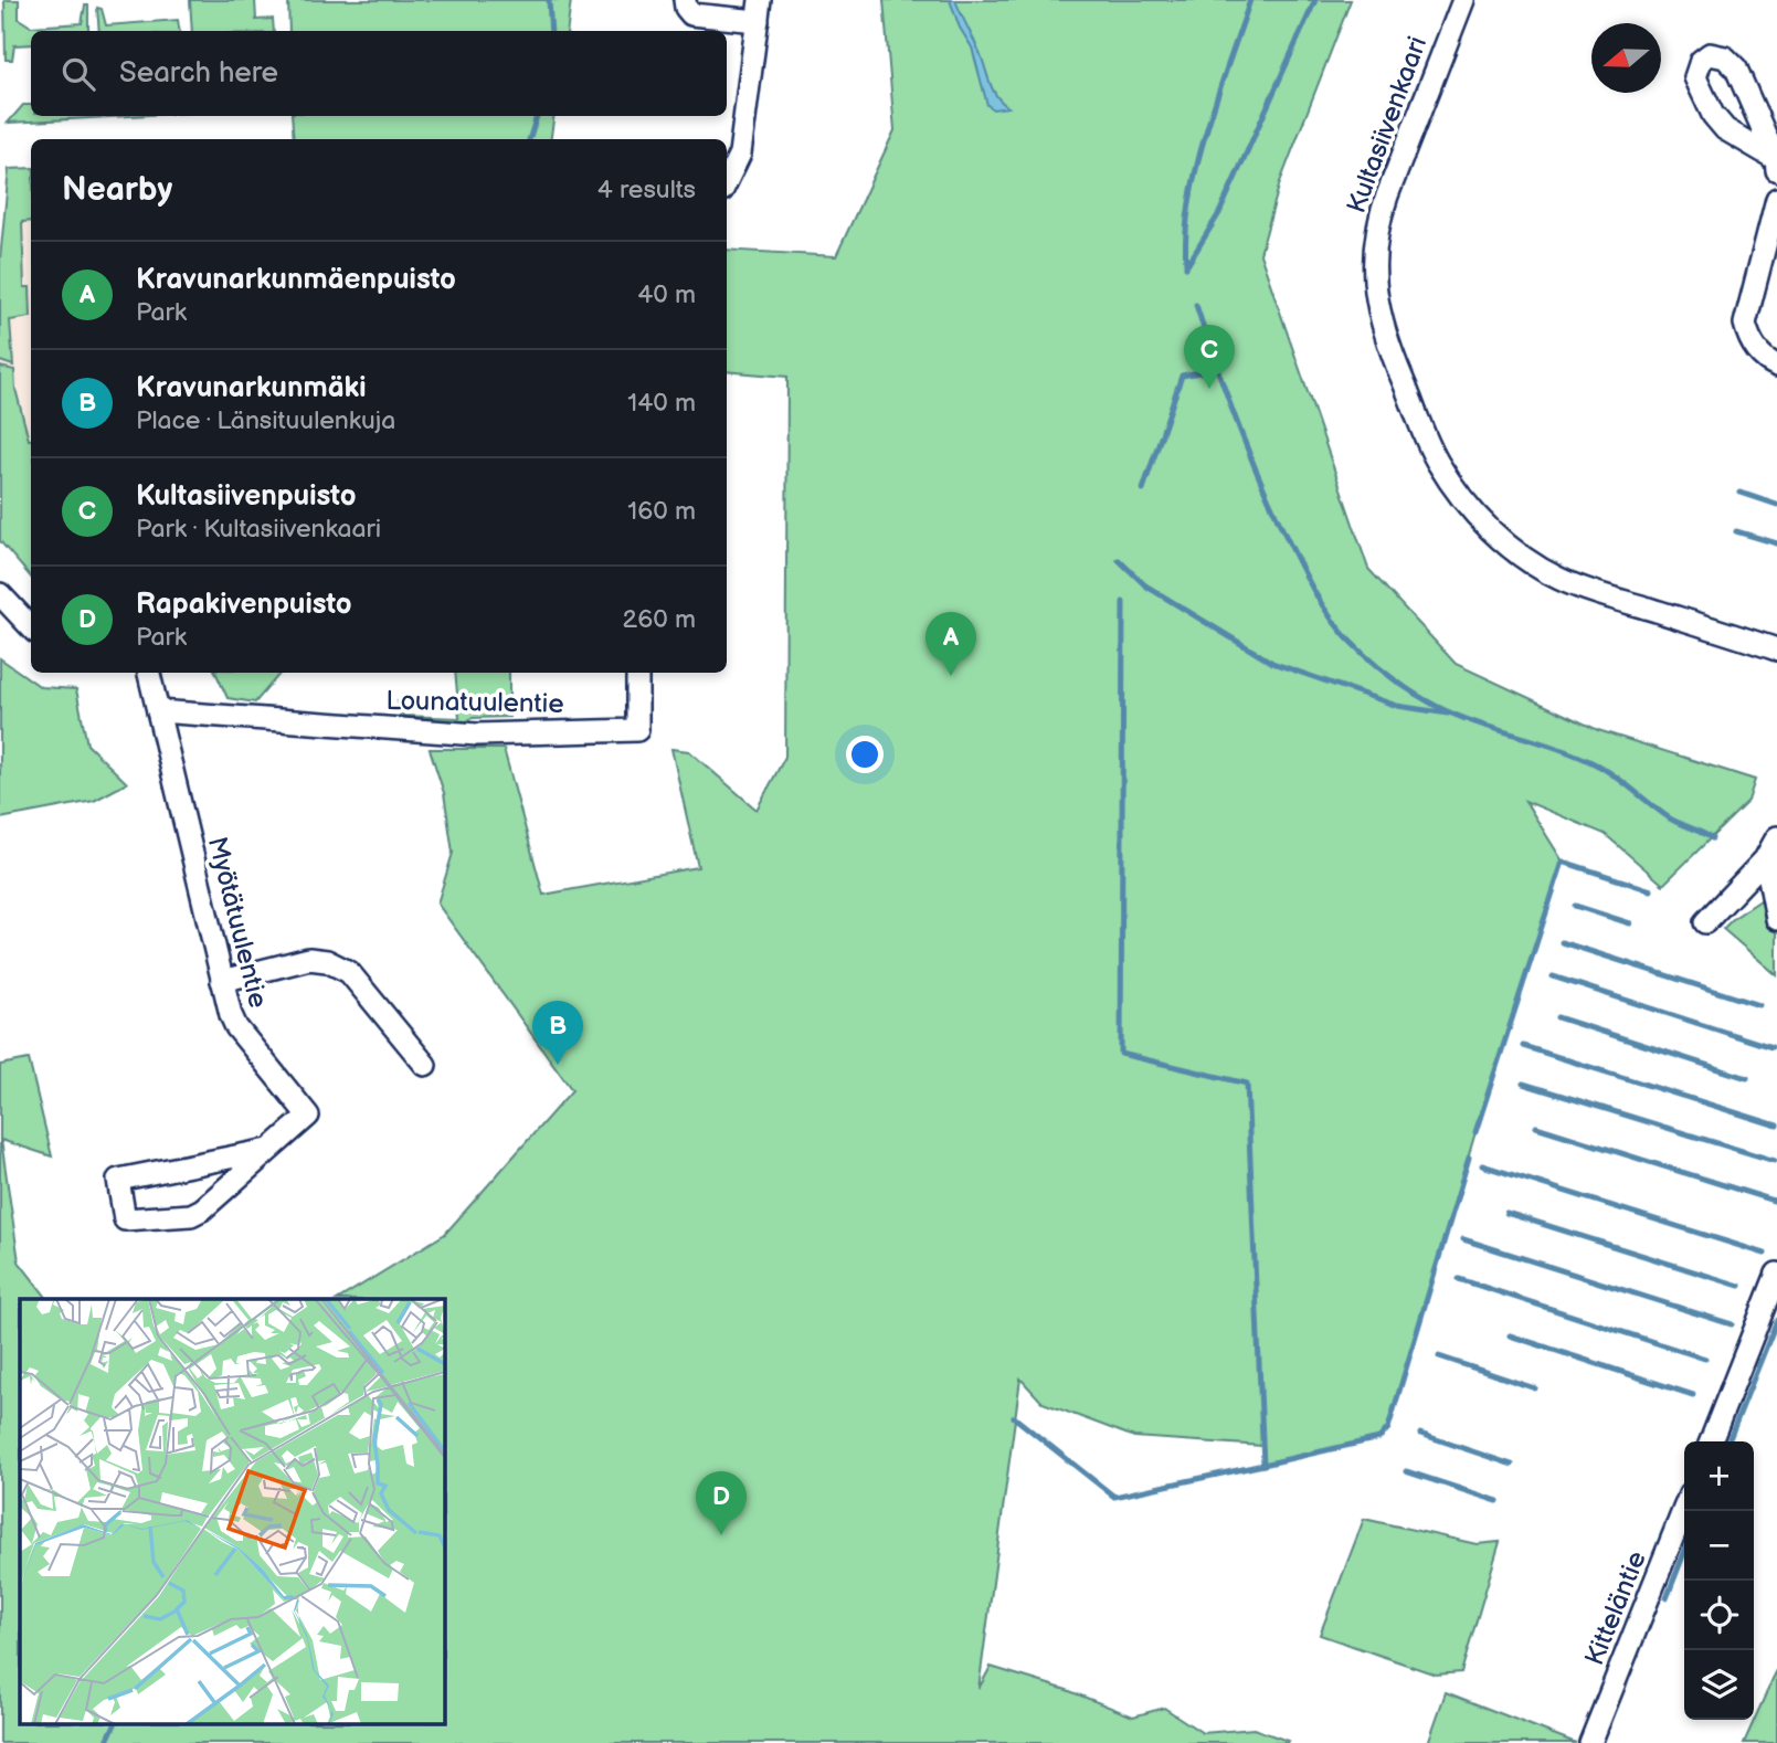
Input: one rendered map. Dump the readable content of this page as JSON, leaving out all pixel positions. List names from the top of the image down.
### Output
{
  "streets": {
    "street": [
      "Kultasiivenkaari",
      "Lounatuulentie",
      "Myötätuulentie",
      "Kitteläntie"
    ]
  },
  "crossings": [
    ["Lounatuulentie", "Myötätuulentie"]
  ],
  "north": "left",
  "page": {
    "search": "Search here",
    "heading": ["Nearby", "4 results"],
    "list": [
      {
        "mark": "A",
        "name": "Kravunarkunmäenpuisto",
        "note": "Park",
        "value": "40 m"
      },
      {
        "mark": "B",
        "name": "Kravunarkunmäki",
        "note": "Place · Länsituulenkuja",
        "value": "140 m"
      },
      {
        "mark": "C",
        "name": "Kultasiivenpuisto",
        "note": "Park · Kultasiivenkaari",
        "value": "160 m"
      },
      {
        "mark": "D",
        "name": "Rapakivenpuisto",
        "note": "Park",
        "value": "260 m"
      }
    ],
    "pins": [
      "C",
      "A",
      "B",
      "D"
    ],
    "map_buttons": ["+", "−"]
  }
}
